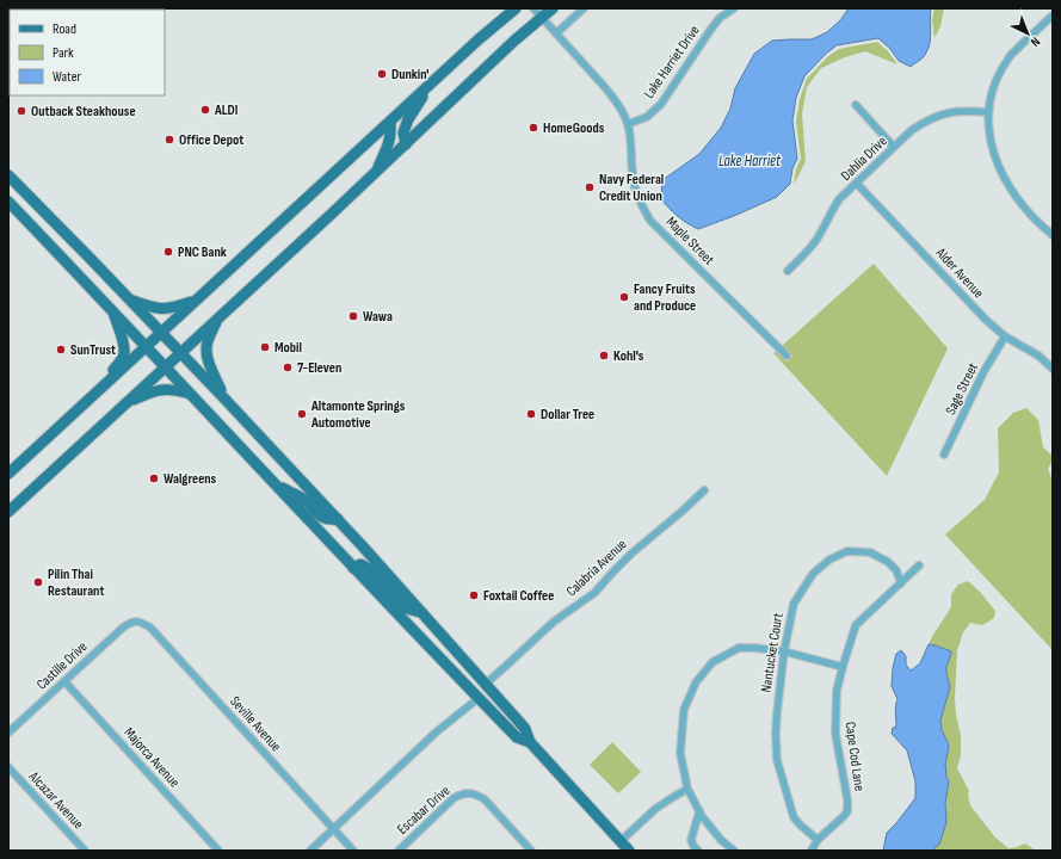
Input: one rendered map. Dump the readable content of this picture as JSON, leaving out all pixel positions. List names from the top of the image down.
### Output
{
  "streets": {
    "street": [
      "Lake Harriet Drive",
      "Dahlia Drive",
      "Maple Street",
      "Alder Avenue",
      "Sage Street",
      "Calabria Avenue",
      "Nantucket Court",
      "Castille Drive",
      "Seville Avenue",
      "Cape Cod Lane",
      "Majorca Avenue",
      "Alcazar Avenue",
      "Escabar Drive"
    ]
  },
  "crossings": [
    ["Lake Harriet Drive", "Maple Street"],
    ["Dahlia Drive", "Alder Avenue"],
    ["Alder Avenue", "Sage Street"],
    ["Nantucket Court", "Cape Cod Lane"],
    ["Castille Drive", "Seville Avenue"],
    ["Castille Drive", "Majorca Avenue"]
  ],
  "water": ["Lake Harriet"],
  "places": [
    "Dunkin'",
    "ALDI",
    "Outback Steakhouse",
    "HomeGoods",
    "Office Depot",
    "Navy Federal Credit Union",
    "PNC Bank",
    "Fancy Fruits and Produce",
    "Wawa",
    "Mobil",
    "SunTrust",
    "Kohl's",
    "7-Eleven",
    "Altamonte Springs Automotive",
    "Dollar Tree",
    "Walgreens",
    "Pilin Thai Restaurant",
    "Foxtail Coffee"
  ],
  "legend": ["Road", "Park", "Water"],
  "north": "bottom right"
}
